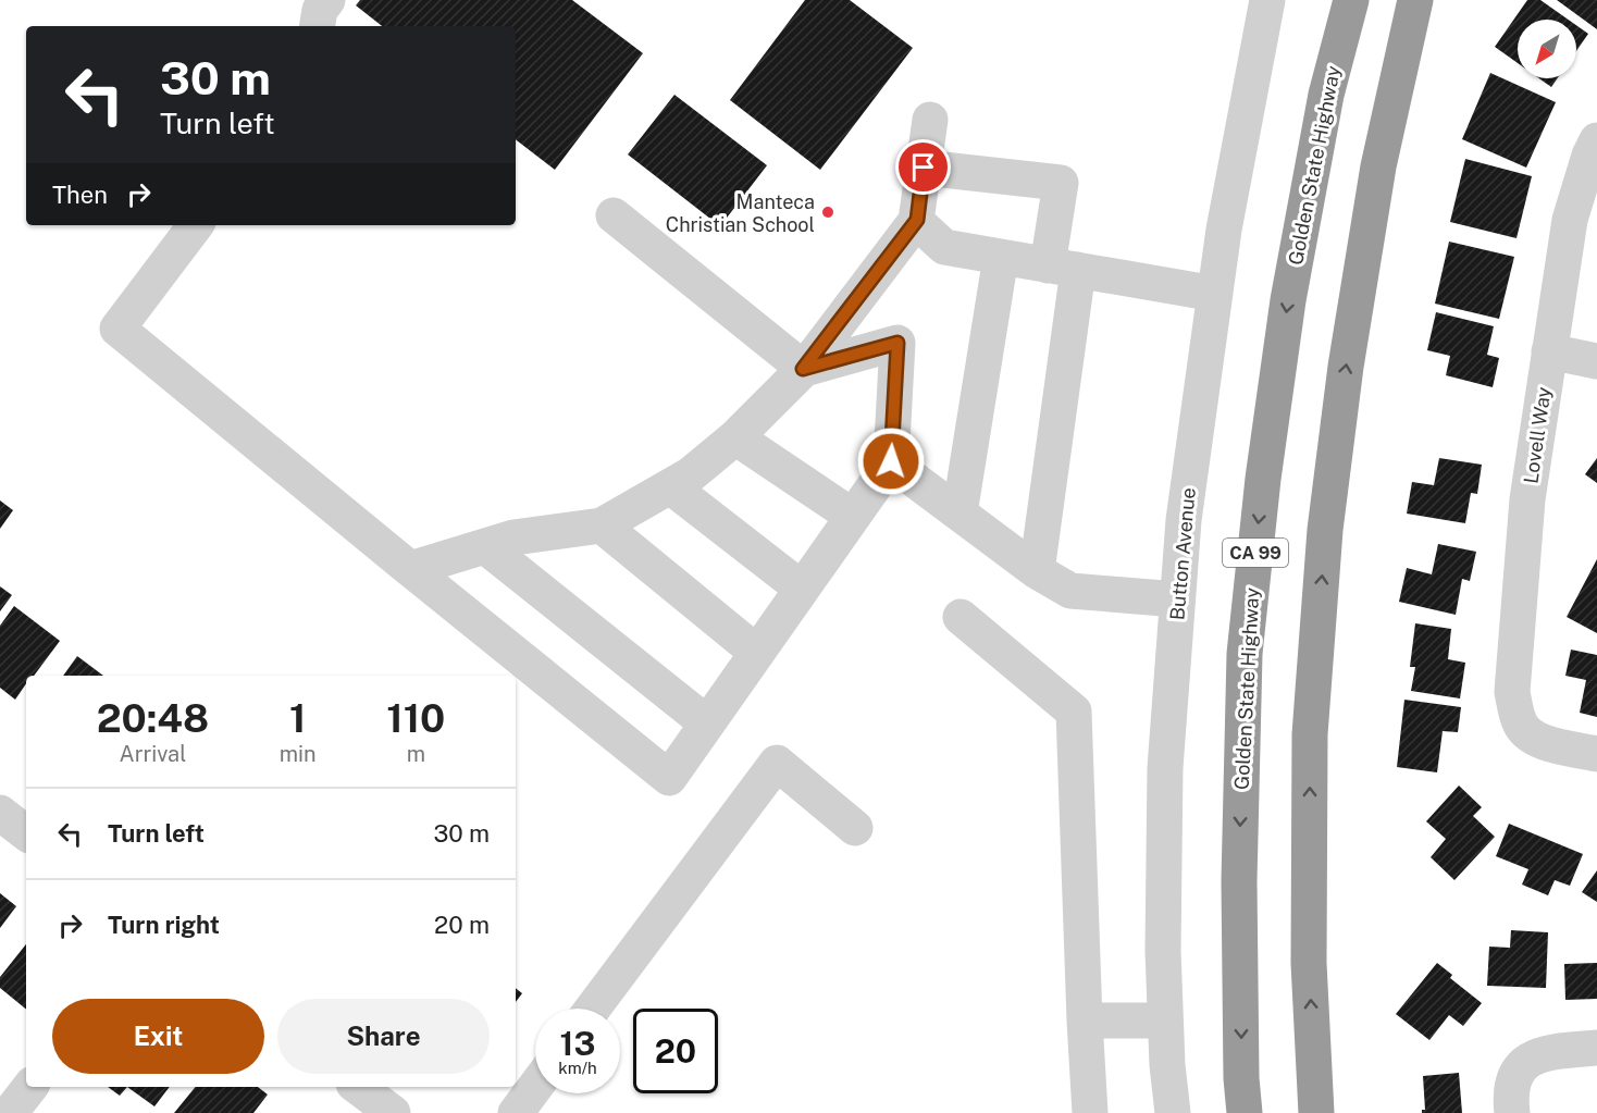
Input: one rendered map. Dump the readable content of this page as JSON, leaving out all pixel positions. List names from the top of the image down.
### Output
{
  "streets": {
    "highway": ["Golden State Highway", "CA 99"],
    "street": ["Lovell Way", "Button Avenue"]
  },
  "places": ["Manteca Christian School"],
  "north": "bottom left",
  "page": {
    "turn": ["30 m", "Turn left"],
    "then": "Then",
    "eta": [
      "20:48",
      "Arrival",
      "1",
      "min",
      "110",
      "m"
    ],
    "list": [
      {
        "name": "Turn left",
        "value": "30 m"
      },
      {
        "name": "Turn right",
        "value": "20 m"
      }
    ],
    "buttons": ["Exit", "Share"],
    "speed": "13 km/h",
    "limit": "20"
  }
}
